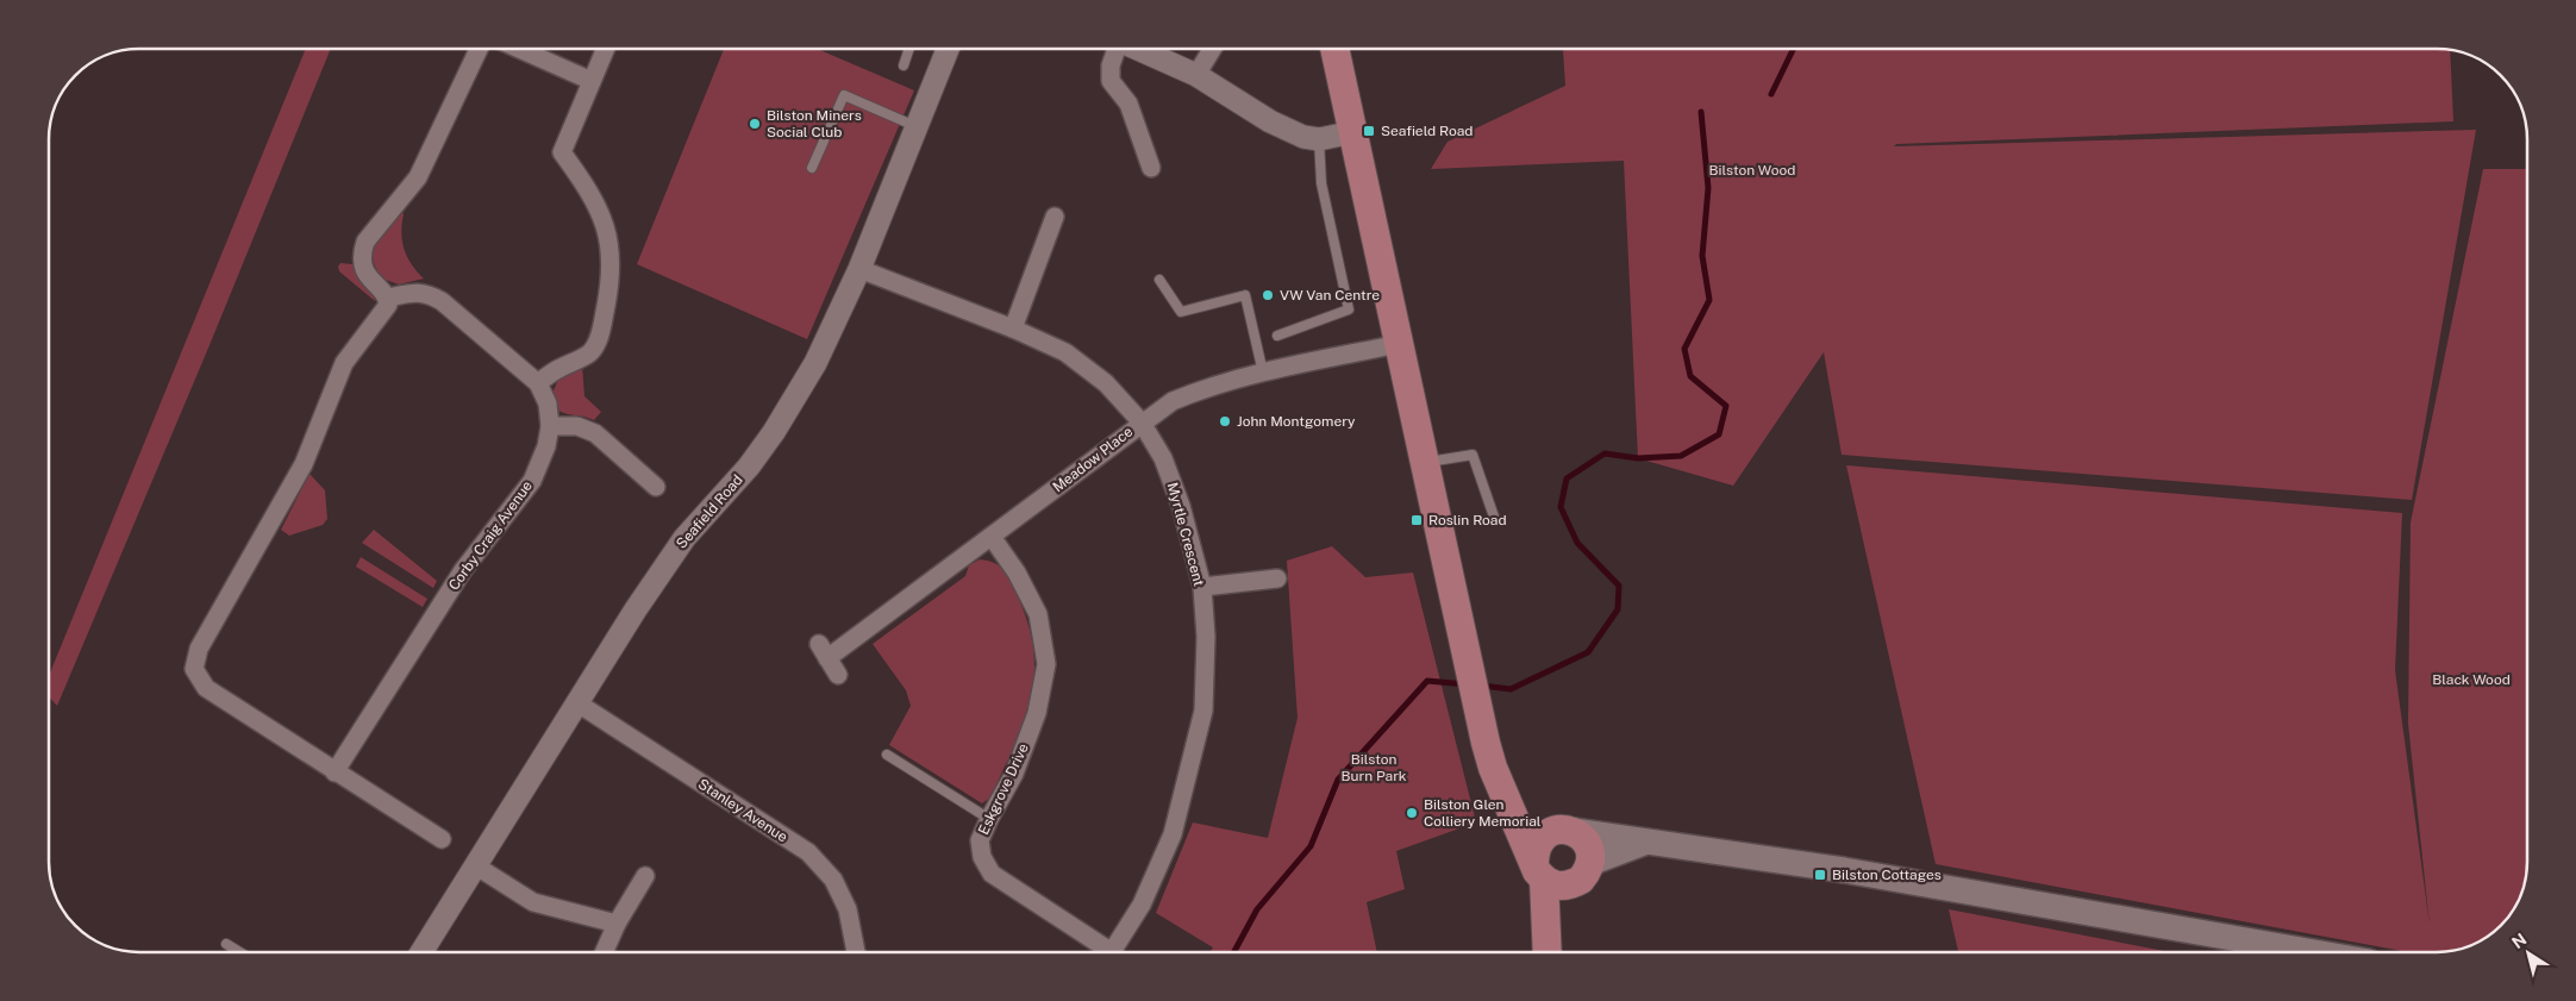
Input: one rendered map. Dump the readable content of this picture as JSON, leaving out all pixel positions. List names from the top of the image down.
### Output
{
  "streets": {
    "street": [
      "Meadow Place",
      "Seafield Road",
      "Myrtle Crescent",
      "Corby Craig Avenue",
      "Eskgrove Drive",
      "Stanley Avenue"
    ]
  },
  "crossings": [
    ["Meadow Place", "Myrtle Crescent"],
    ["Meadow Place", "Eskgrove Drive"],
    ["Seafield Road", "Myrtle Crescent"],
    ["Seafield Road", "Stanley Avenue"]
  ],
  "parks": ["Bilston Wood", "Black Wood", "Bilston Burn Park"],
  "places": {
    "other": [
      "Bilston Miners Social Club",
      "VW Van Centre",
      "John Montgomery",
      "Bilston Glen Colliery Memorial"
    ],
    "transit": ["Seafield Road", "Roslin Road", "Bilston Cottages"]
  },
  "north": "top left"
}
